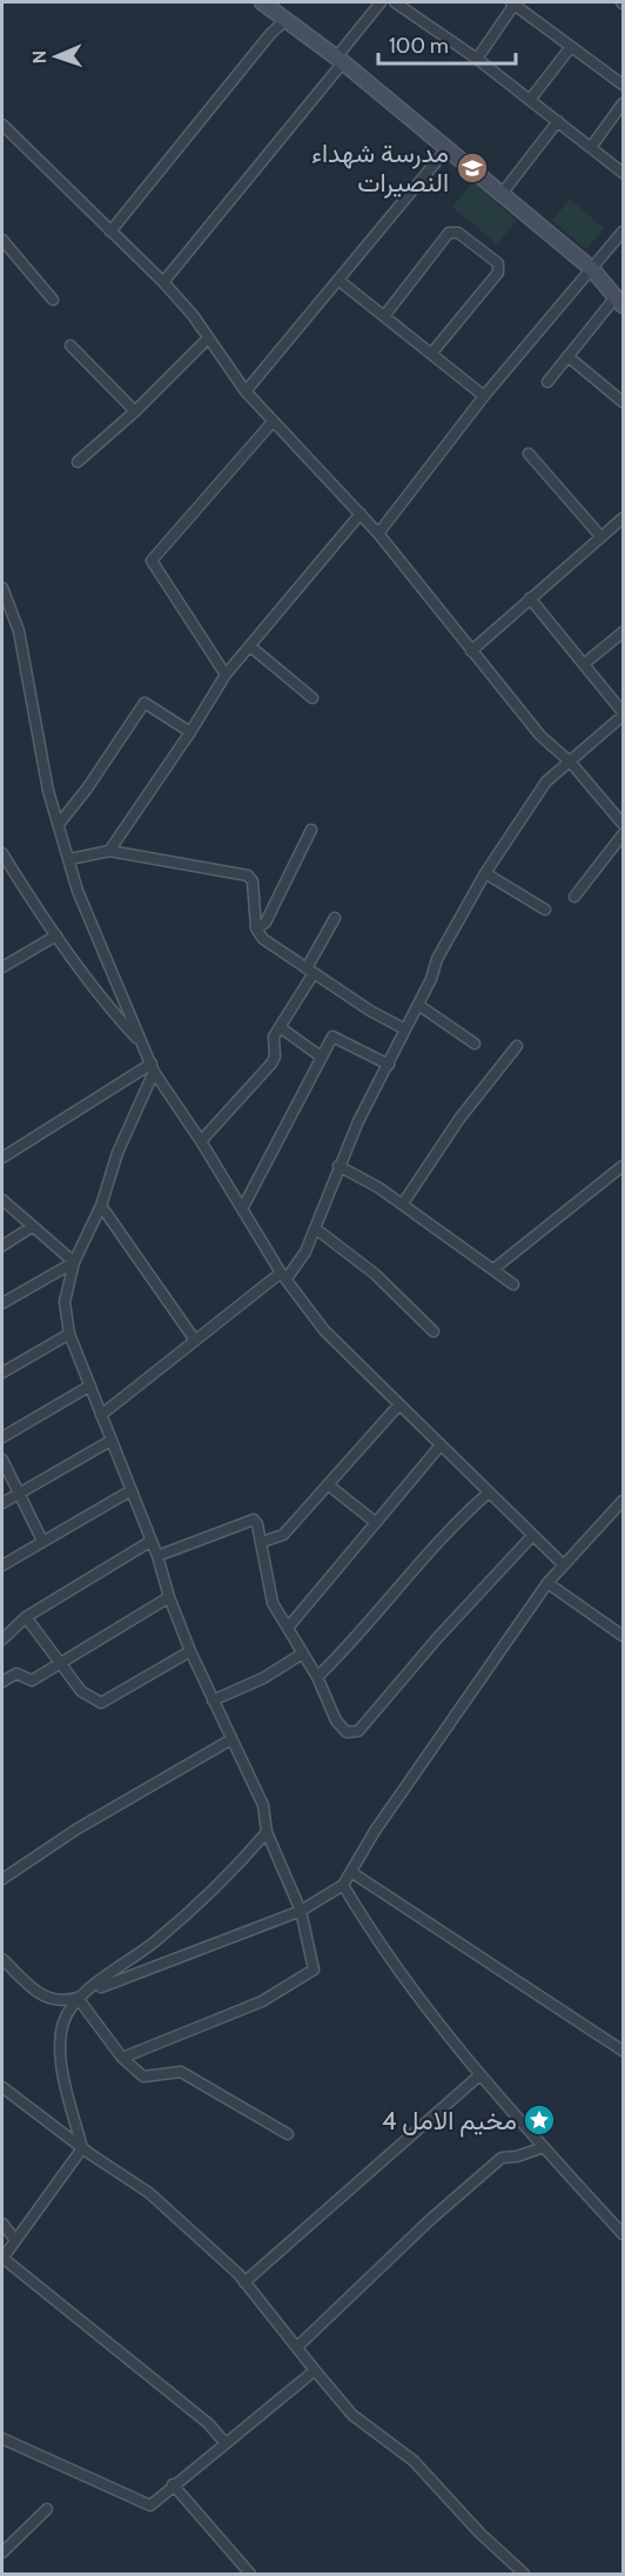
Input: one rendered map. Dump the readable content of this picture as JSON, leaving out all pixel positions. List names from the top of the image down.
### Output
{
  "places": {
    "school or university": ["مدرسة شهداء النصيرات"],
    "place": ["مخيم الامل 4"]
  },
  "scale_bar": "100 m",
  "north": "left"
}
